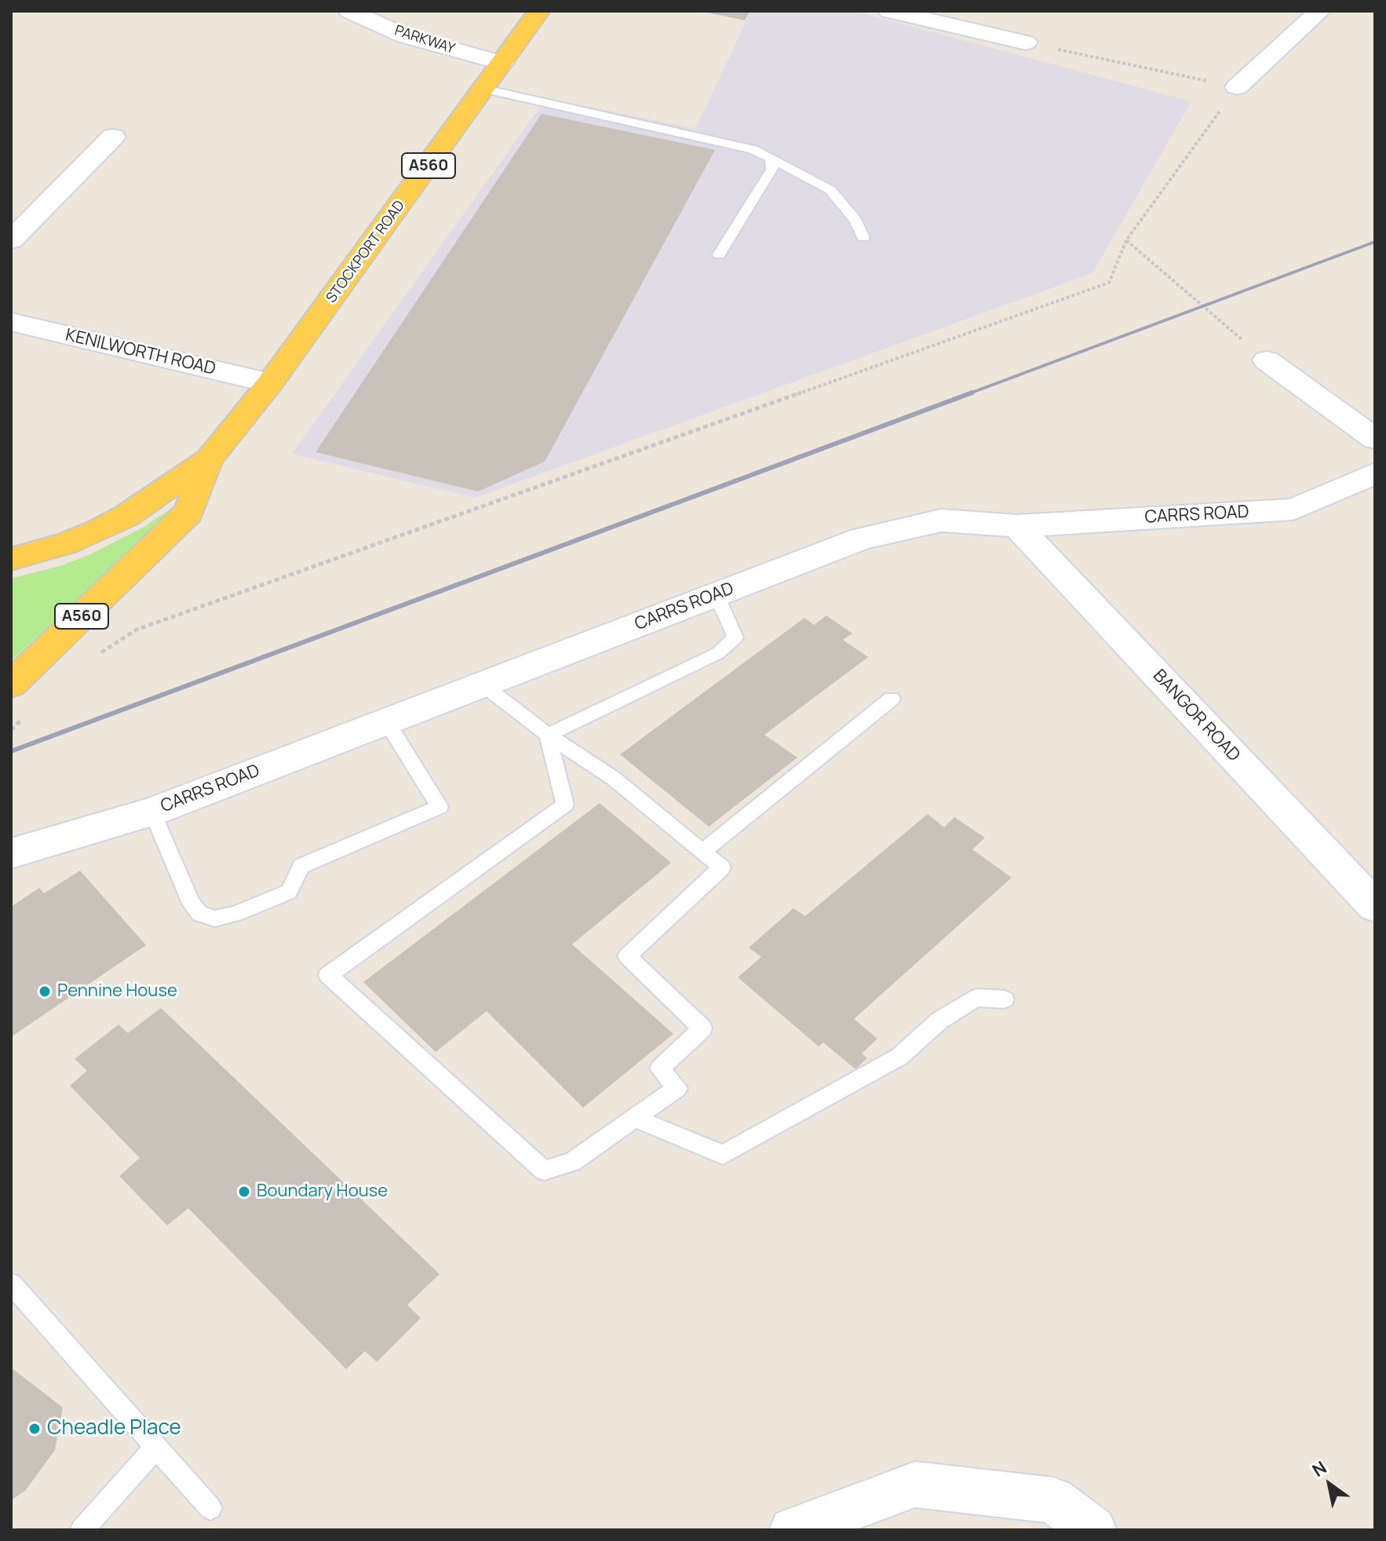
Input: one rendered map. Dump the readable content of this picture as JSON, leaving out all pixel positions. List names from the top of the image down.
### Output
{
  "streets": {
    "main road": ["A560", "STOCKPORT ROAD"],
    "street": [
      "PARKWAY",
      "KENILWORTH ROAD",
      "CARRS ROAD",
      "BANGOR ROAD"
    ]
  },
  "crossings": [
    ["PARKWAY", "STOCKPORT ROAD"],
    ["STOCKPORT ROAD", "KENILWORTH ROAD"],
    ["CARRS ROAD", "BANGOR ROAD"]
  ],
  "places": ["Pennine House", "Boundary House", "Cheadle Place"],
  "north": "top left"
}
